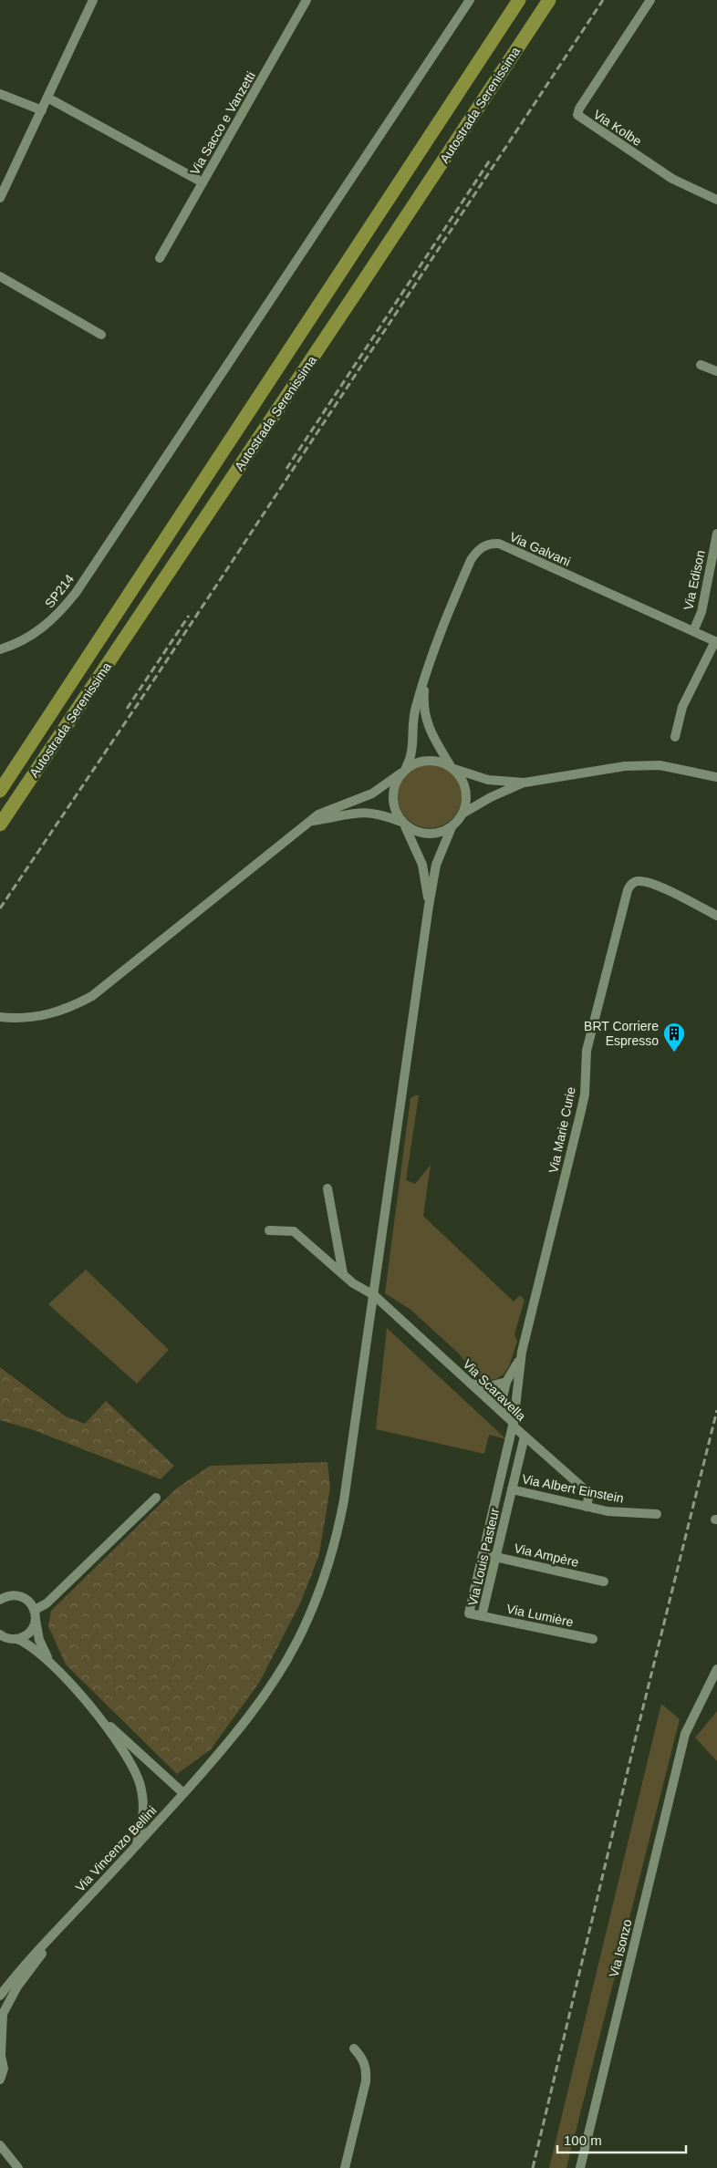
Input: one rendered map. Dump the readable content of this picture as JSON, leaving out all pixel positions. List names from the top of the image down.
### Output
{
  "streets": {
    "highway": ["Autostrada Serenissima"],
    "street": [
      "Via Sacco e Vanzetti",
      "Via Kolbe",
      "Via Galvani",
      "Via Edison",
      "SP214",
      "Via Marie Curie",
      "Via Scaravella",
      "Via Albert Einstein",
      "Via Ampère",
      "Via Louis Pasteur",
      "Via Lumière",
      "Via Vincenzo Bellini",
      "Via Isonzo"
    ]
  },
  "crossings": [
    ["Via Galvani", "Via Edison"],
    ["Via Marie Curie", "Via Scaravella"],
    ["Via Marie Curie", "Via Louis Pasteur"],
    ["Via Scaravella", "Via Albert Einstein"],
    ["Via Scaravella", "Via Louis Pasteur"],
    ["Via Scaravella", "Via Vincenzo Bellini"],
    ["Via Albert Einstein", "Via Louis Pasteur"],
    ["Via Ampère", "Via Louis Pasteur"],
    ["Via Louis Pasteur", "Via Lumière"]
  ],
  "places": {
    "building": ["BRT Corriere Espresso"]
  },
  "scale_bar": "100 m"
}
